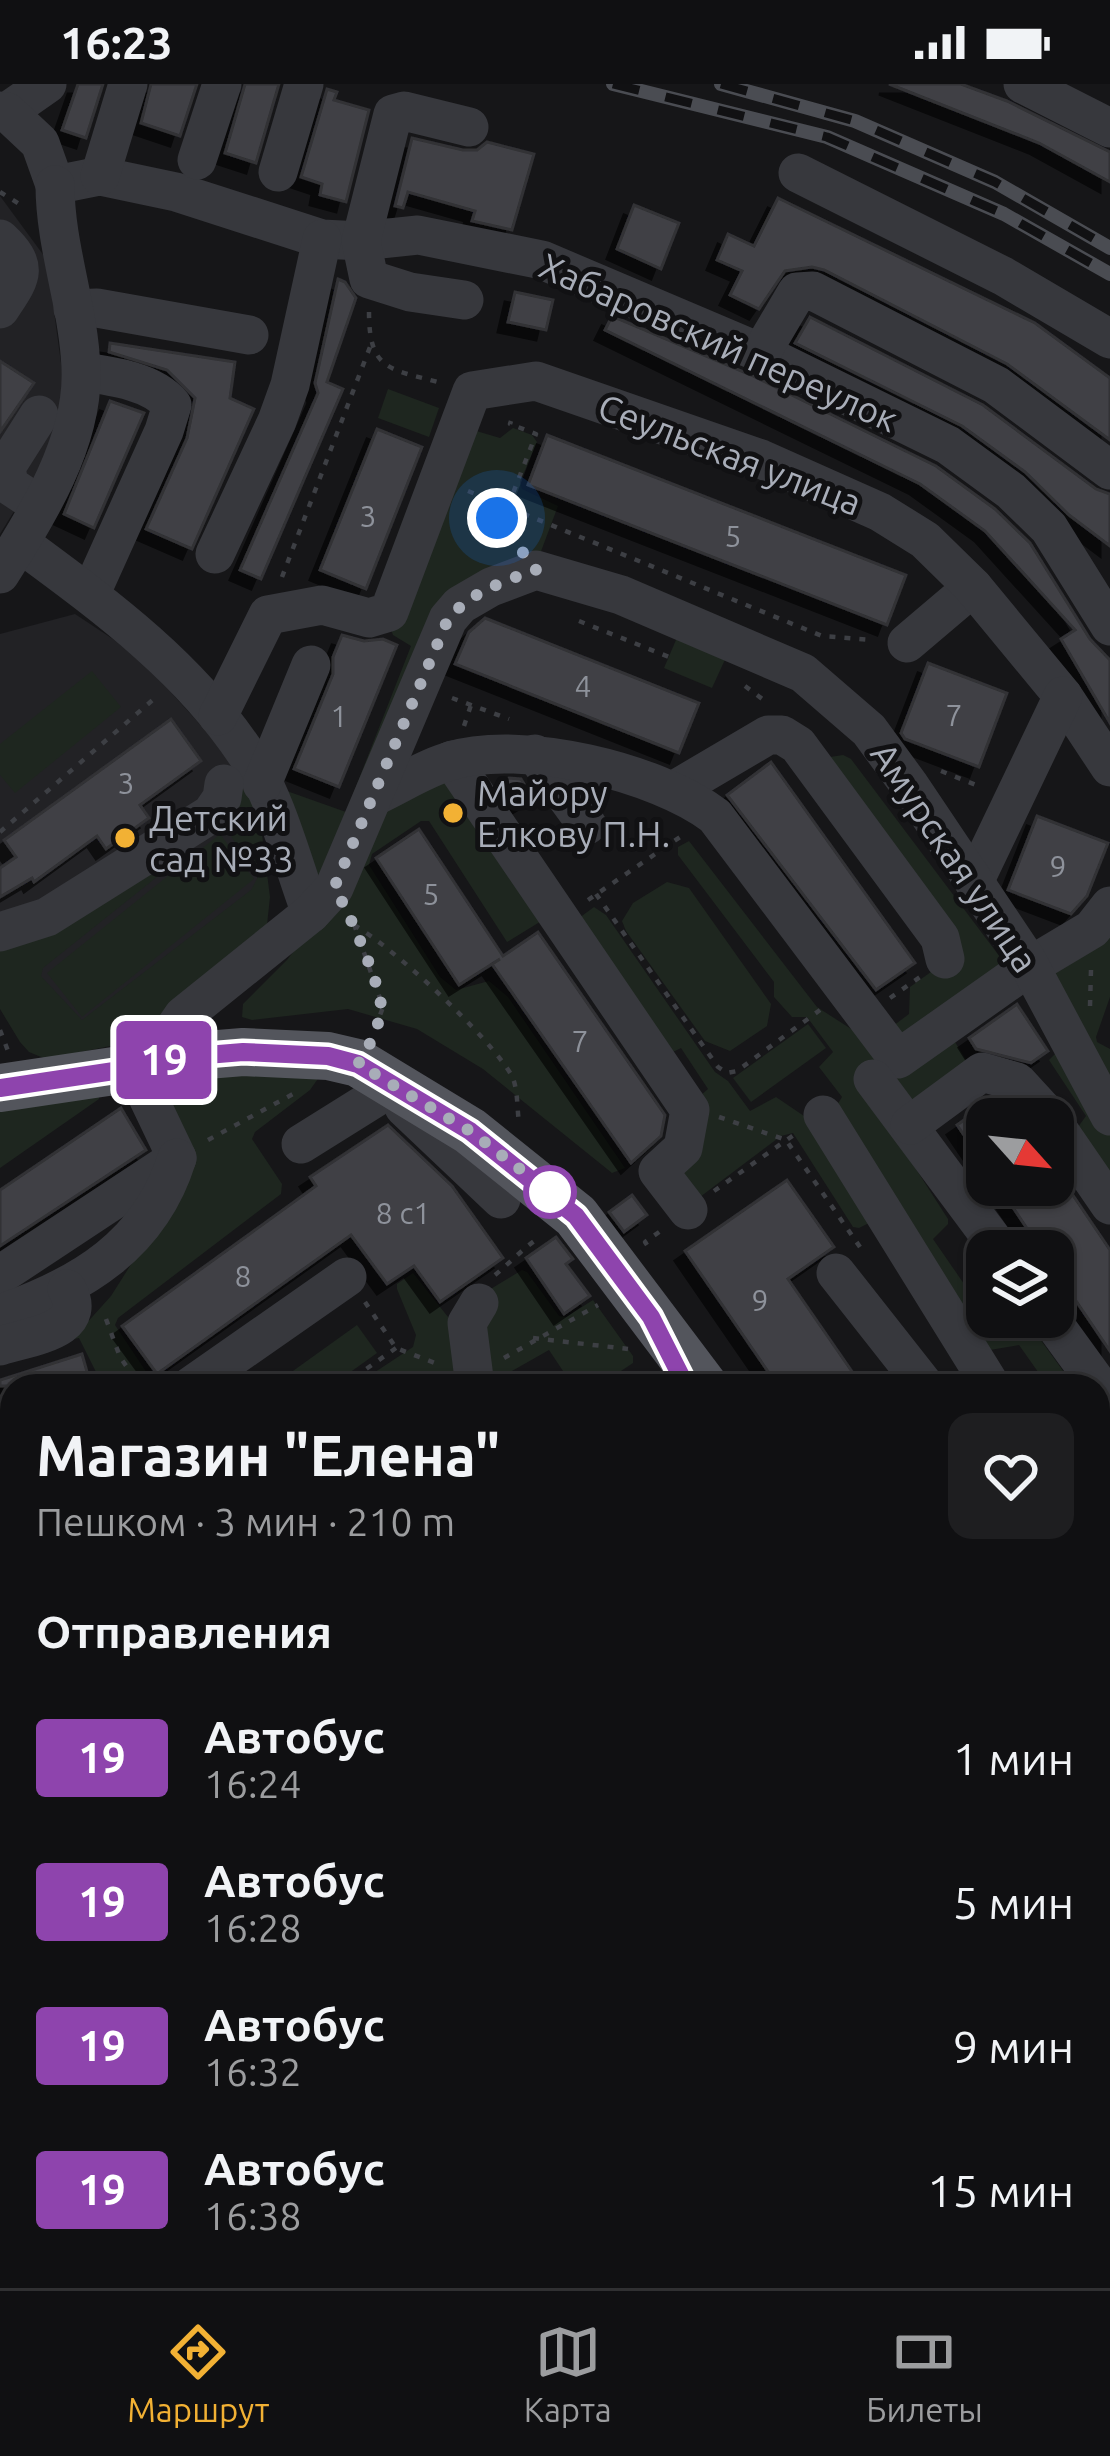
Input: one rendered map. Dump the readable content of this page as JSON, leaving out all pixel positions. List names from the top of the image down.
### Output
{
  "streets": {
    "street": ["Хабаровский переулок", "Сеульская улица", "Амурская улица"]
  },
  "places": ["Майору Елкову П.Н.", "Детский сад №33"],
  "lines": ["bus line 19"],
  "house_numbers": [
    "3",
    "5",
    "4",
    "7",
    "1",
    "3",
    "9",
    "5",
    "7",
    "8 с1",
    "8",
    "9"
  ],
  "north": "bottom right",
  "page": {
    "status": "16:23",
    "on_map": "19",
    "heading": [
      ["Магазин \"Елена\"", "Пешком · 3 мин · 210 m"],
      "Отправления"
    ],
    "list": [
      {
        "mark": "19",
        "name": "Автобус",
        "note": "16:24",
        "value": "1 мин"
      },
      {
        "mark": "19",
        "name": "Автобус",
        "note": "16:28",
        "value": "5 мин"
      },
      {
        "mark": "19",
        "name": "Автобус",
        "note": "16:32",
        "value": "9 мин"
      },
      {
        "mark": "19",
        "name": "Автобус",
        "note": "16:38",
        "value": "15 мин"
      }
    ],
    "tabs": ["Маршрут", "Карта", "Билеты"]
  }
}
